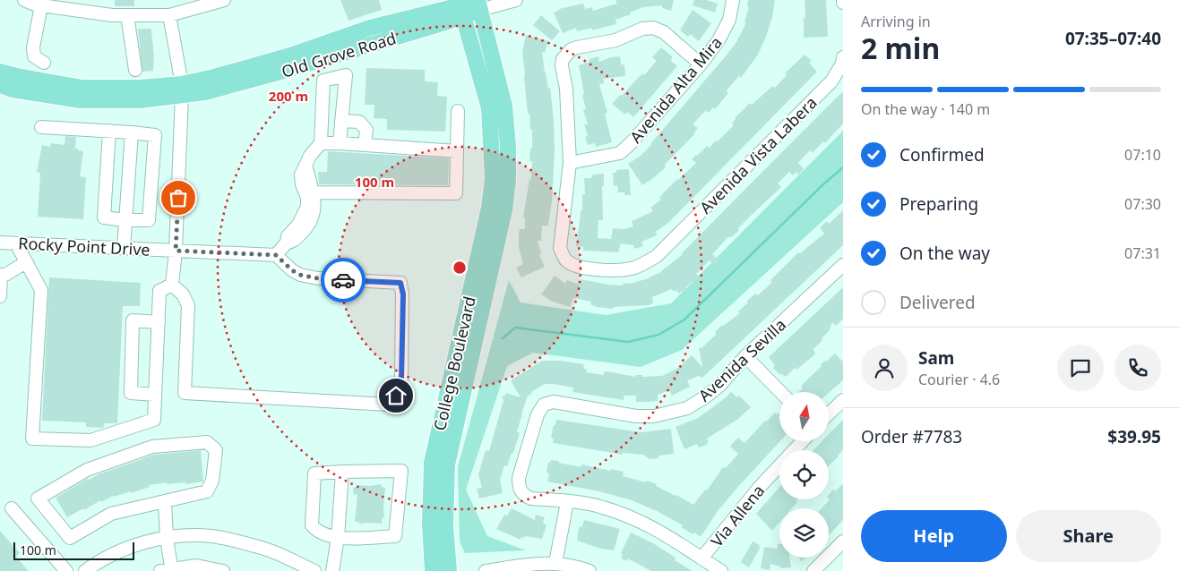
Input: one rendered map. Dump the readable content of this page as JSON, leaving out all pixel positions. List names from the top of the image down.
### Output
{
  "streets": {
    "main road": ["Old Grove Road", "College Boulevard"],
    "street": [
      "Avenida Alta Mira",
      "Avenida Vista Labera",
      "Rocky Point Drive",
      "Avenida Sevilla",
      "Via Allena"
    ]
  },
  "crossings": [
    ["Old Grove Road", "College Boulevard"],
    ["Avenida Alta Mira", "Avenida Vista Labera"]
  ],
  "scale_bar": "100 m",
  "north": "top",
  "page": {
    "heading": ["2 min", "Arriving in", "07:35–07:40"],
    "panel": [
      "Sam",
      "Courier · 4.6",
      "Order #7783",
      "$39.95"
    ],
    "bar": "On the way · 140 m",
    "list": [
      ["Confirmed", "07:10"],
      ["Preparing", "07:30"],
      ["On the way", "07:31"],
      "Delivered"
    ],
    "buttons": ["Help", "Share"],
    "scale": "100 m"
  },
  "rings": ["200 m", "100 m"]
}
